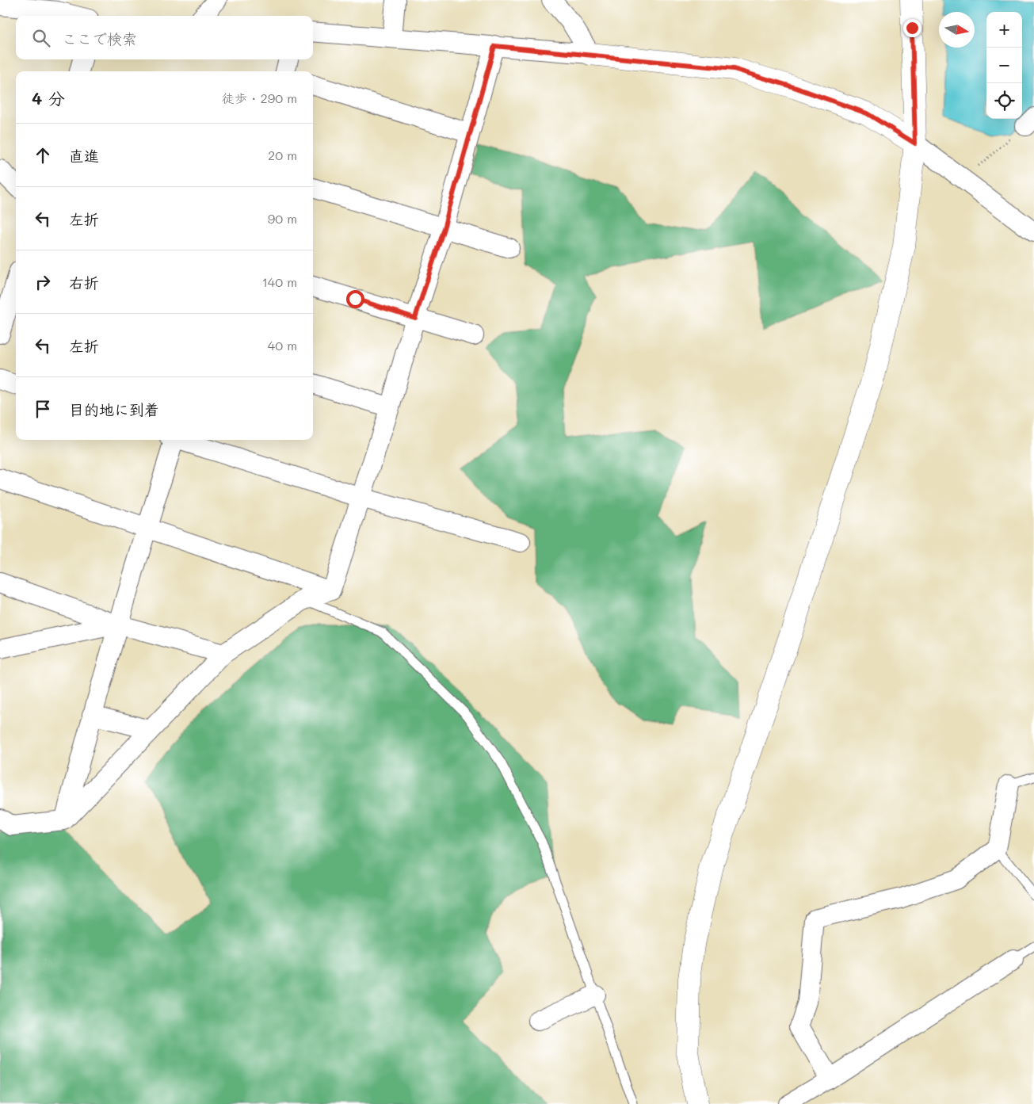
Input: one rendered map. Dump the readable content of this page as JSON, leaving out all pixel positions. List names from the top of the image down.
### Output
{
  "north": "right",
  "page": {
    "map_buttons": ["+", "−"],
    "search": "ここで検索",
    "heading": ["4 分", "徒歩 · 290 m"],
    "list": [
      ["直進", "20 m"],
      ["左折", "90 m"],
      ["右折", "140 m"],
      ["左折", "40 m"],
      "目的地に到着"
    ]
  }
}
